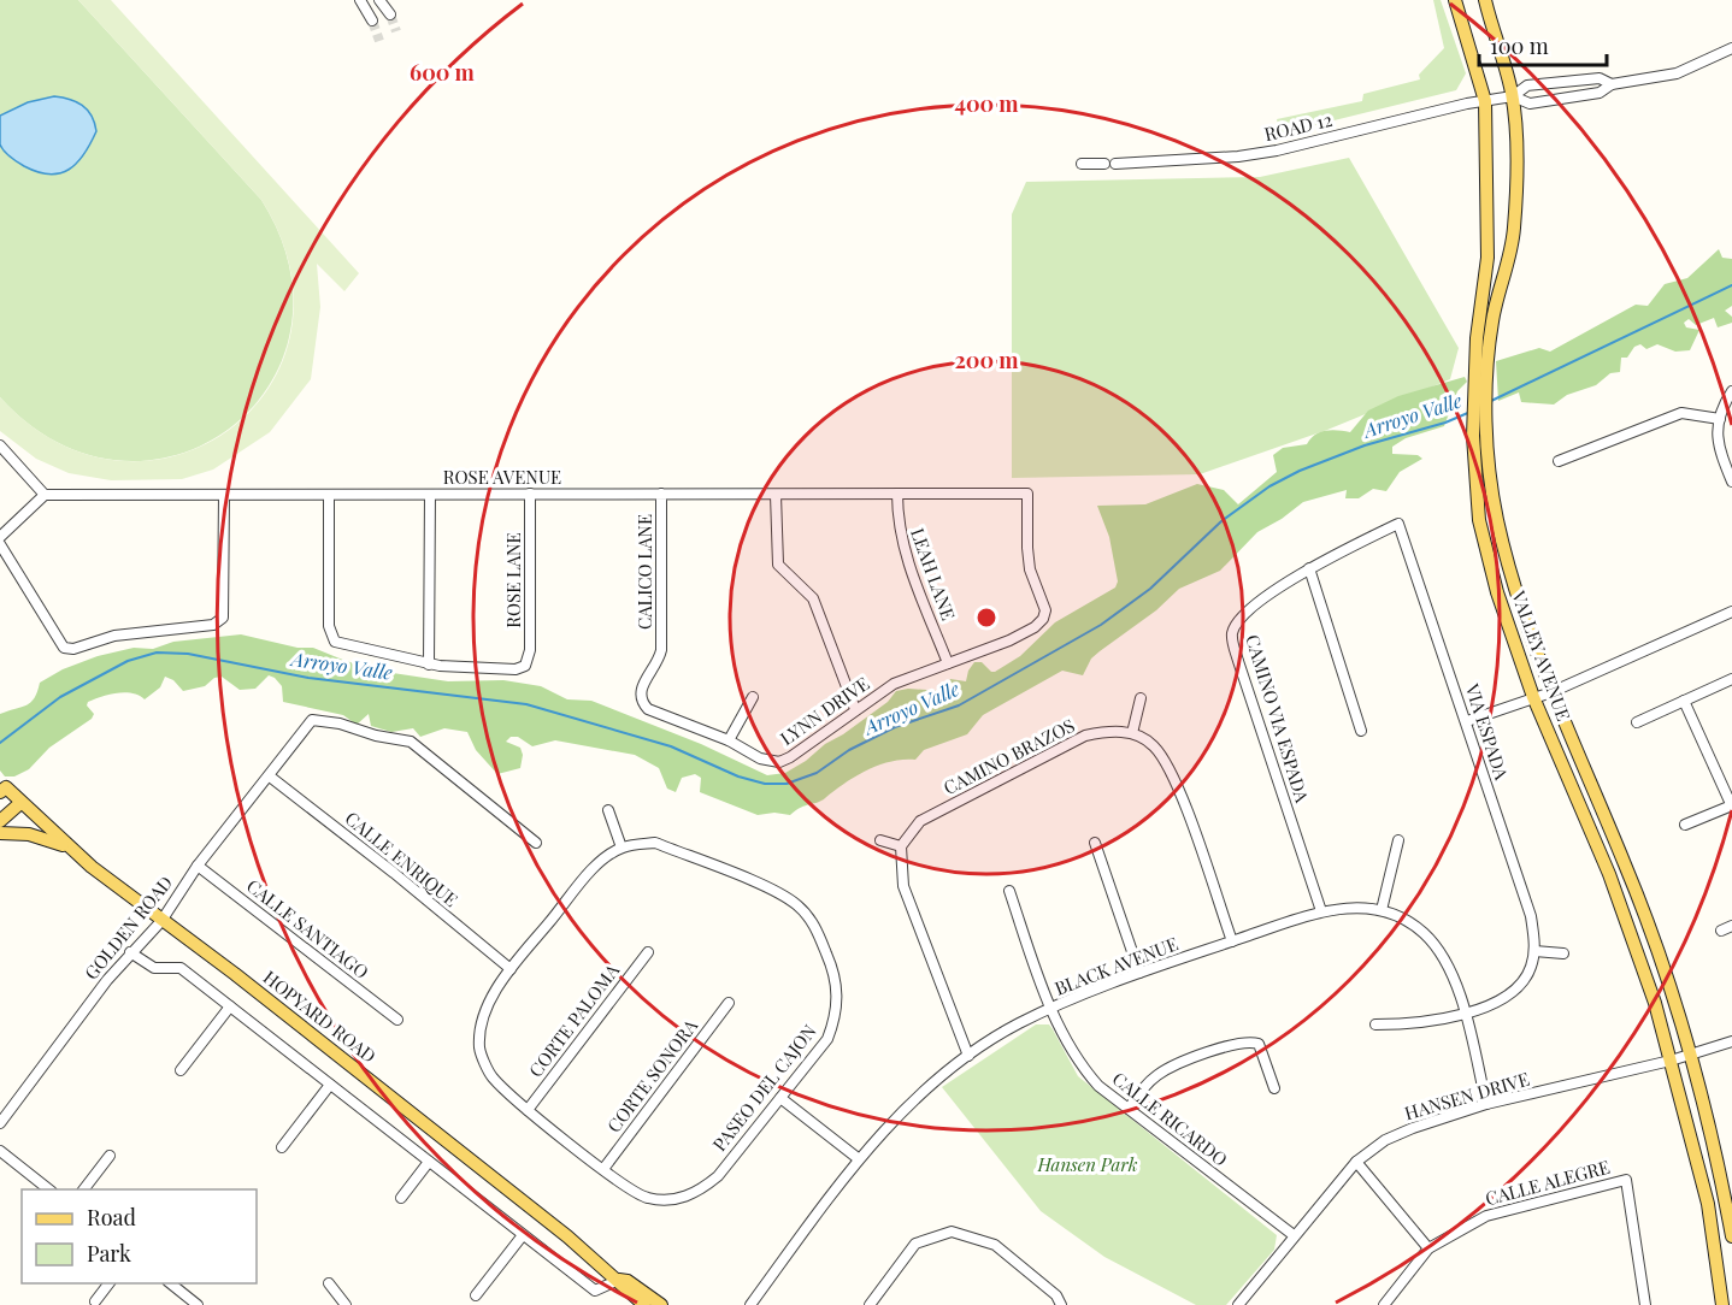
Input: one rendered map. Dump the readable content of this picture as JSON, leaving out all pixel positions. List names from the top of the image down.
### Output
{
  "streets": {
    "main road": ["VALLEY AVENUE", "HOPYARD ROAD"],
    "street": [
      "ROAD 12",
      "ROSE AVENUE",
      "CALICO LANE",
      "LEAH LANE",
      "ROSE LANE",
      "LYNN DRIVE",
      "CAMINO VIA ESPADA",
      "VIA ESPADA",
      "CAMINO BRAZOS",
      "CALLE ENRIQUE",
      "GOLDEN ROAD",
      "CALLE SANTIAGO",
      "BLACK AVENUE",
      "CORTE PALOMA",
      "CORTE SONORA",
      "PASEO DEL CAJON",
      "HANSEN DRIVE",
      "CALLE RICARDO",
      "CALLE ALEGRE"
    ]
  },
  "crossings": [
    ["ROAD 12", "VALLEY AVENUE"],
    ["ROSE AVENUE", "CALICO LANE"],
    ["ROSE AVENUE", "LEAH LANE"],
    ["ROSE AVENUE", "ROSE LANE"],
    ["ROSE AVENUE", "LYNN DRIVE"],
    ["CALICO LANE", "LYNN DRIVE"],
    ["LEAH LANE", "LYNN DRIVE"],
    ["VALLEY AVENUE", "HANSEN DRIVE"],
    ["CAMINO VIA ESPADA", "VIA ESPADA"],
    ["CAMINO VIA ESPADA", "BLACK AVENUE"],
    ["VIA ESPADA", "BLACK AVENUE"],
    ["CALLE ENRIQUE", "GOLDEN ROAD"],
    ["CALLE ENRIQUE", "PASEO DEL CAJON"],
    ["GOLDEN ROAD", "CALLE SANTIAGO"],
    ["GOLDEN ROAD", "HOPYARD ROAD"],
    ["BLACK AVENUE", "HANSEN DRIVE"],
    ["BLACK AVENUE", "CALLE RICARDO"],
    ["CORTE PALOMA", "PASEO DEL CAJON"],
    ["CORTE SONORA", "PASEO DEL CAJON"],
    ["HANSEN DRIVE", "CALLE RICARDO"]
  ],
  "water": ["Arroyo Valle"],
  "parks": ["Hansen Park"],
  "legend": ["Road", "Park"],
  "scale_bar": "100 m",
  "rings": ["600 m", "400 m", "200 m"]
}
